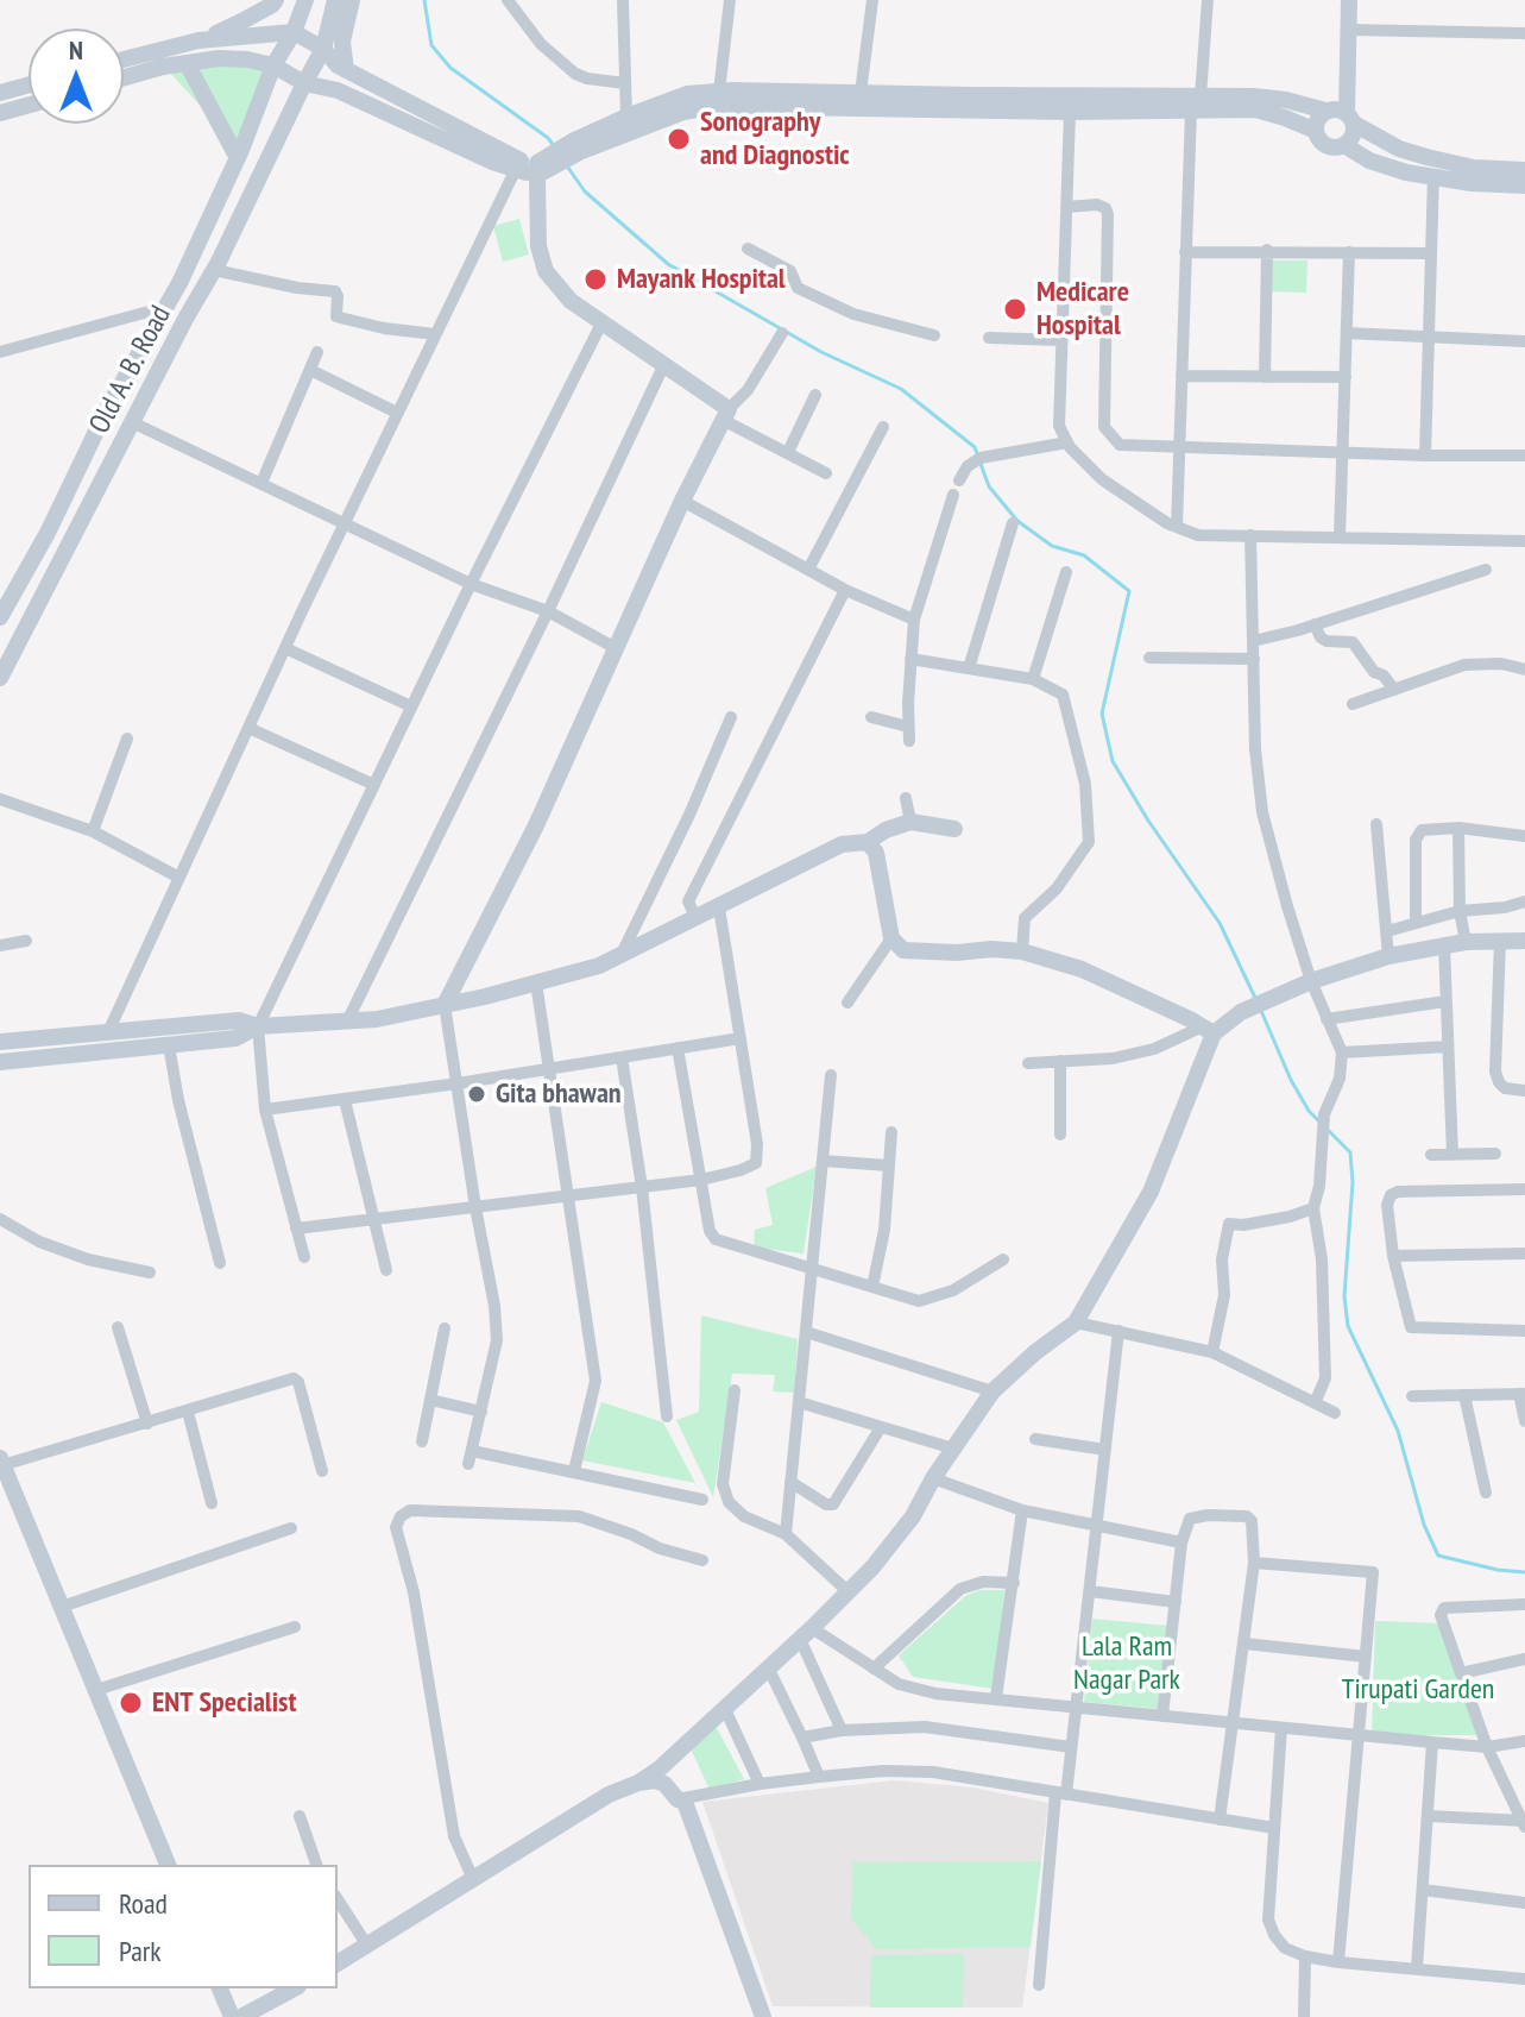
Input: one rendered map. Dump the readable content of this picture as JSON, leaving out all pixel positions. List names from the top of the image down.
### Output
{
  "streets": {
    "street": ["Old A. B. Road"]
  },
  "parks": ["Lala Ram Nagar Park", "Tirupati Garden"],
  "places": [
    "Sonography and Diagnostic",
    "Mayank Hospital",
    "Medicare Hospital",
    "Gita bhawan",
    "ENT Specialist"
  ],
  "legend": ["Road", "Park"],
  "north": "top"
}
